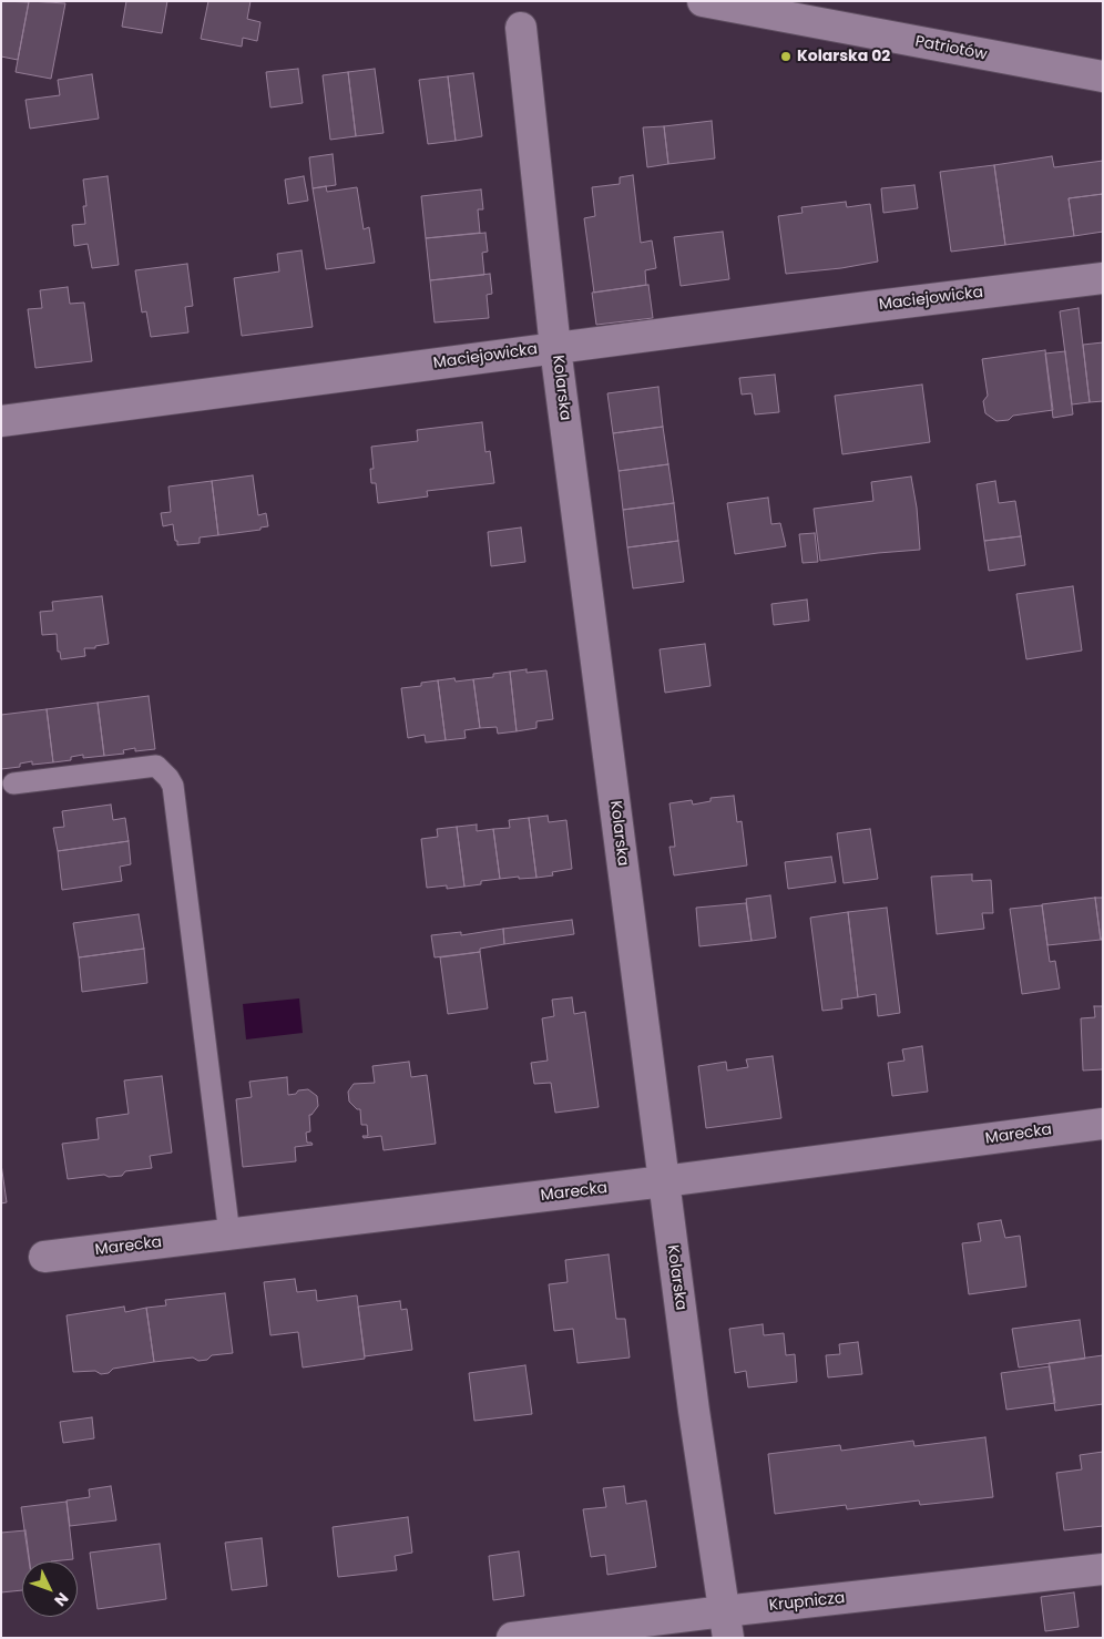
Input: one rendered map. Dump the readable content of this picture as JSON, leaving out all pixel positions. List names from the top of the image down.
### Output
{
  "streets": {
    "street": [
      "Patriotów",
      "Maciejowicka",
      "Kolarska",
      "Marecka",
      "Krupnicza"
    ]
  },
  "crossings": [
    ["Maciejowicka", "Kolarska"],
    ["Kolarska", "Marecka"],
    ["Kolarska", "Krupnicza"]
  ],
  "places": ["Kolarska 02"],
  "north": "bottom right"
}
